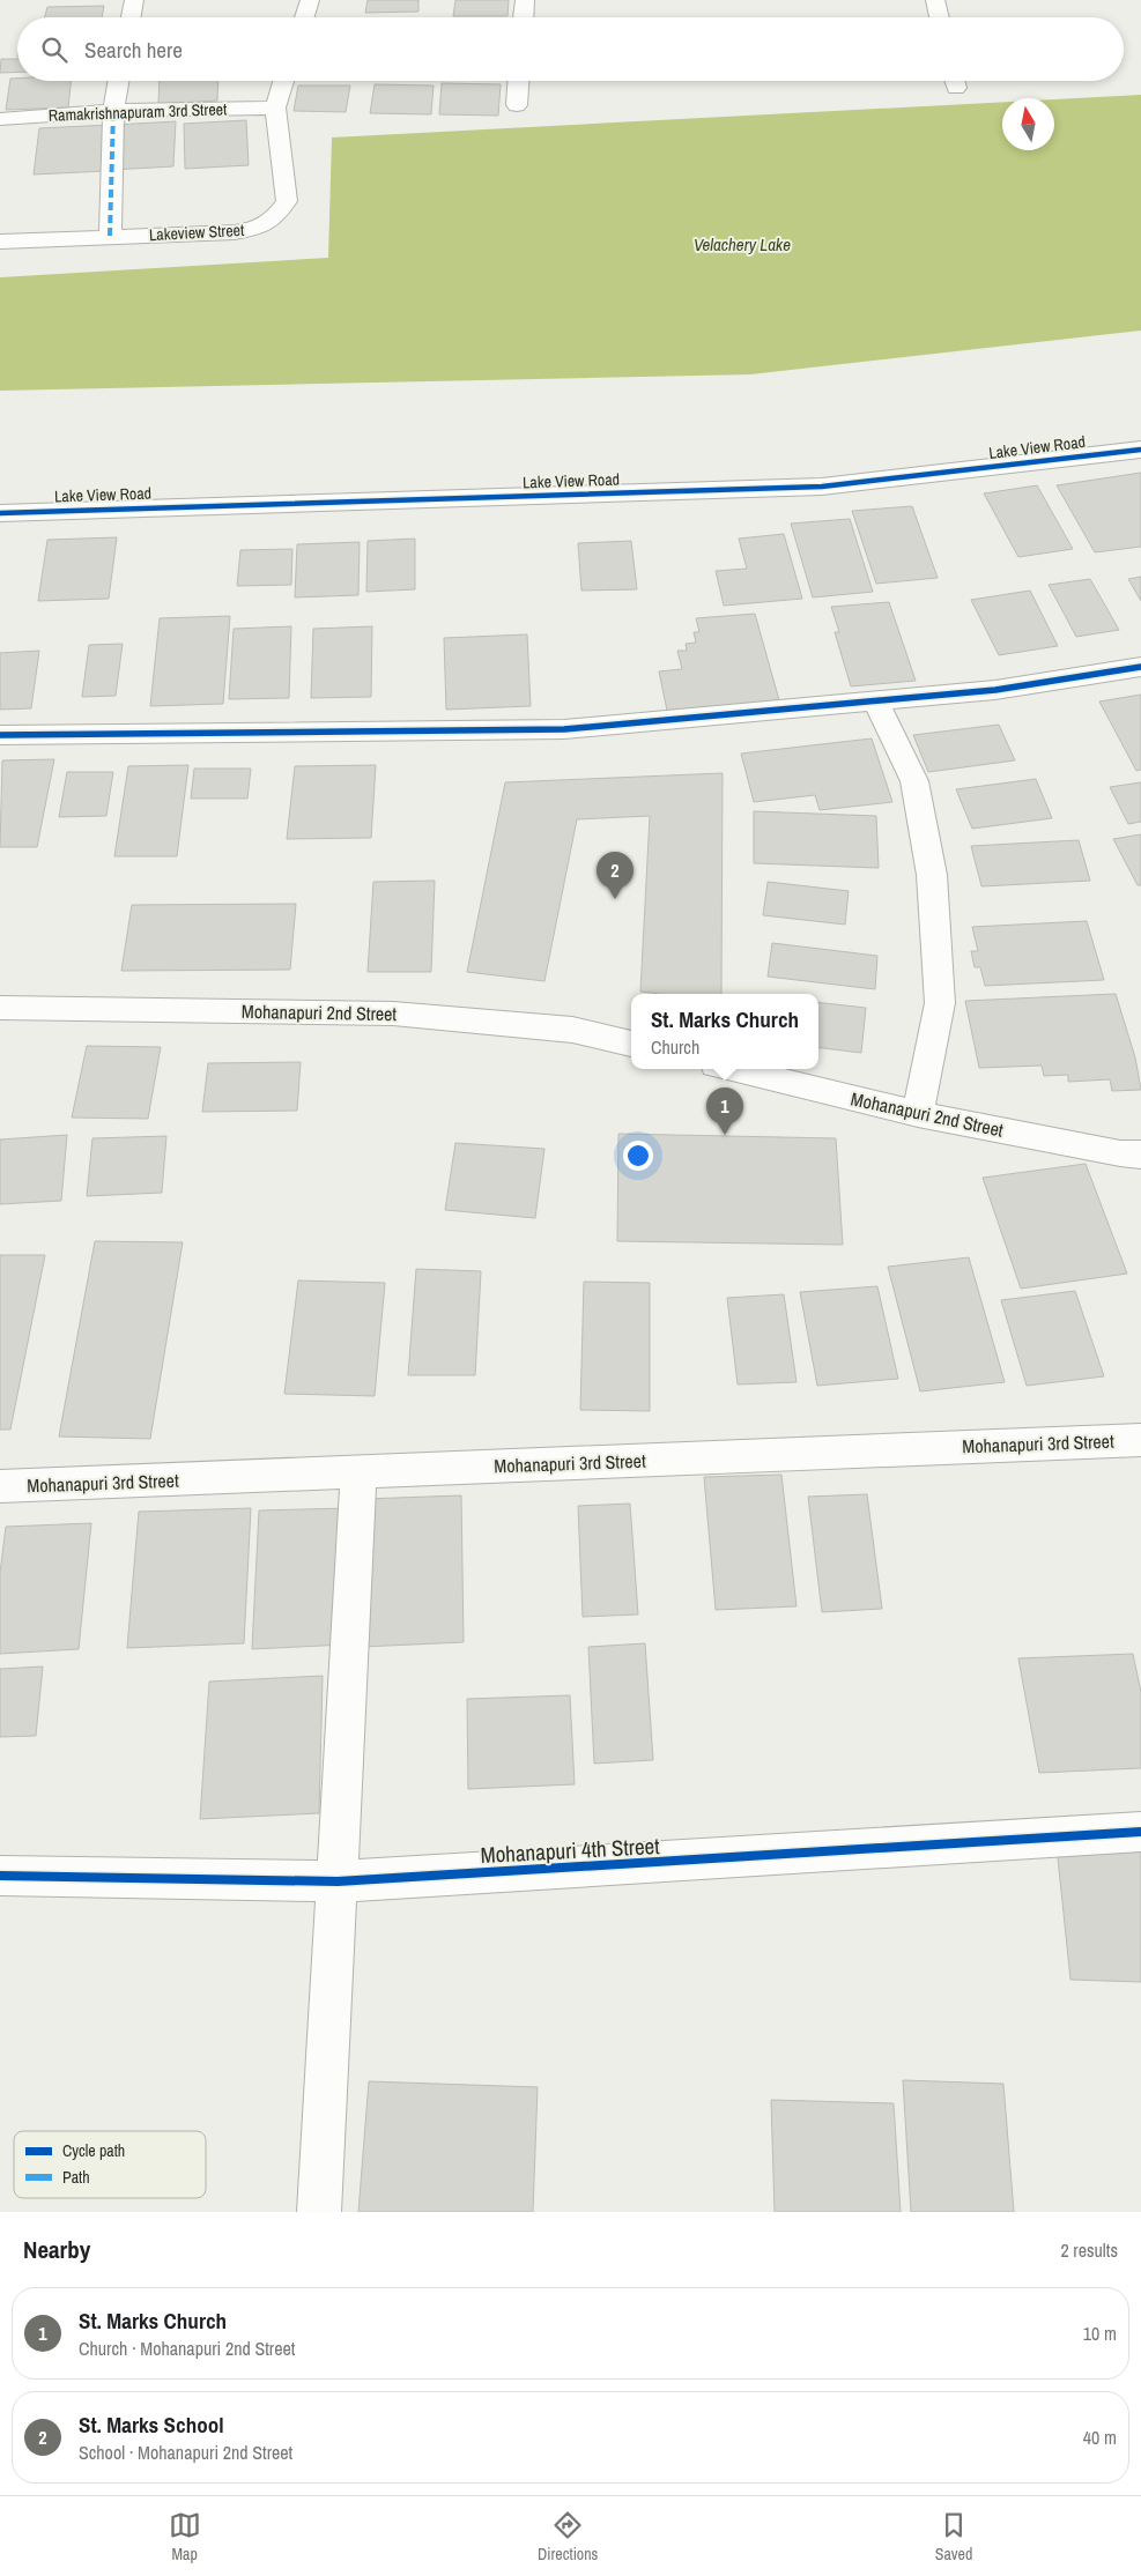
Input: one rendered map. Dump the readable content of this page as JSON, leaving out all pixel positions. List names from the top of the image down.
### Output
{
  "streets": {
    "street": [
      "Ramakrishnapuram 3rd Street",
      "Lakeview Street",
      "Lake View Road",
      "Mohanapuri 2nd Street",
      "Mohanapuri 3rd Street",
      "Mohanapuri 4th Street"
    ]
  },
  "crossings": [
    ["Ramakrishnapuram 3rd Street", "Lakeview Street"]
  ],
  "water": ["Velachery Lake"],
  "legend": ["Cycle path", "Path"],
  "north": "top",
  "page": {
    "search": "Search here",
    "pins": ["2", "1"],
    "popup": ["St. Marks Church", "Church"],
    "heading": ["Nearby", "2 results"],
    "list": [
      {
        "mark": "1",
        "name": "St. Marks Church",
        "note": "Church · Mohanapuri 2nd Street",
        "value": "10 m"
      },
      {
        "mark": "2",
        "name": "St. Marks School",
        "note": "School · Mohanapuri 2nd Street",
        "value": "40 m"
      }
    ],
    "nav": ["Map", "Directions", "Saved"]
  }
}
